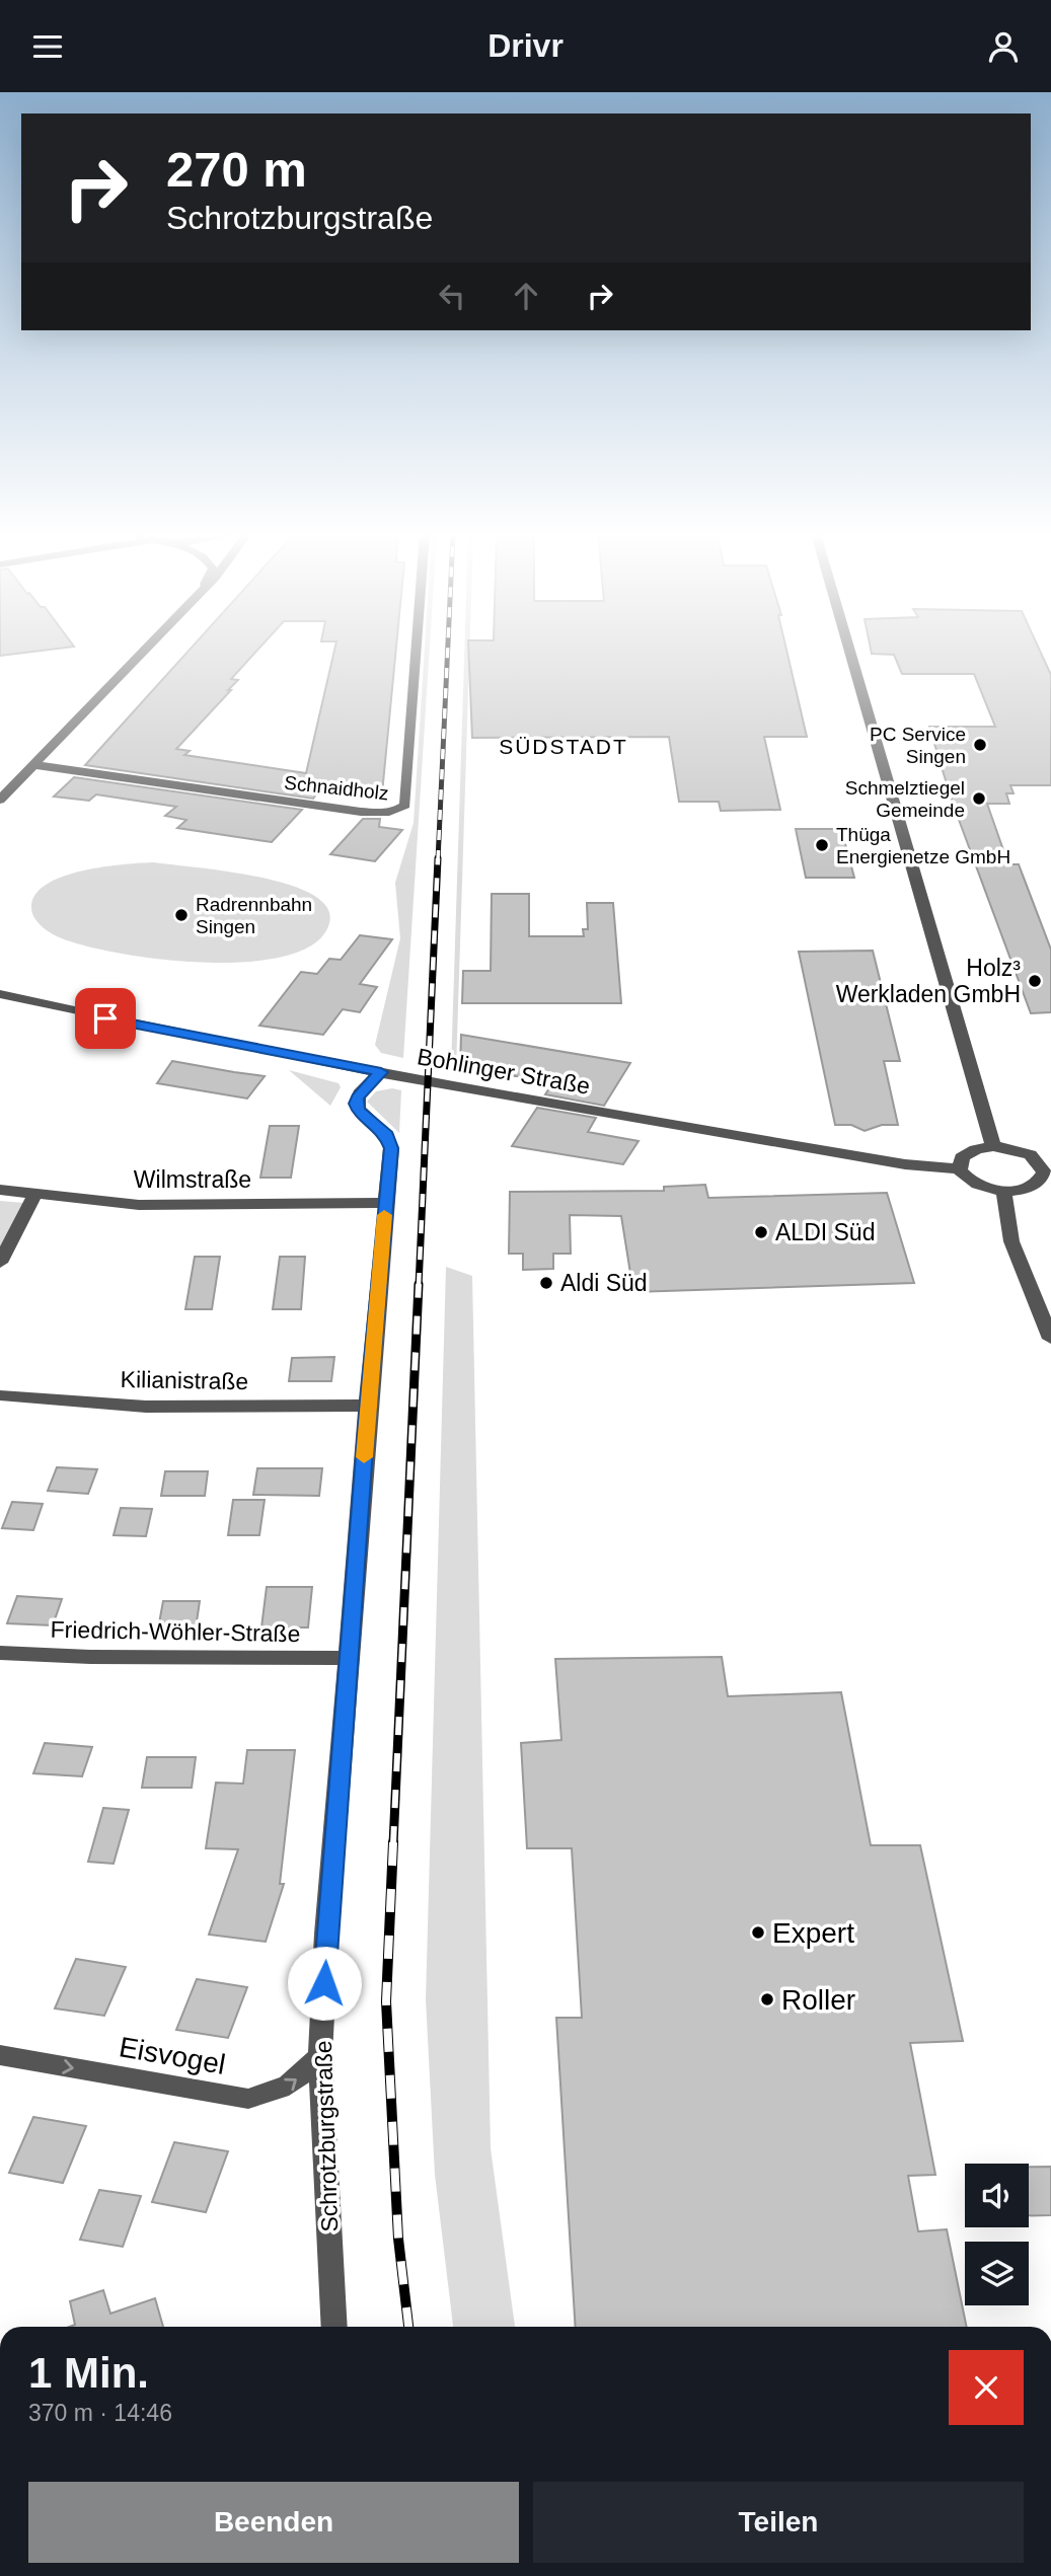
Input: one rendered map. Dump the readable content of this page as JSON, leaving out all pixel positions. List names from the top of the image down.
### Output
{
  "streets": {
    "street": [
      "Schnaidholz",
      "Bohlinger Straße",
      "Wilmstraße",
      "Kilianistraße",
      "Friedrich-Wöhler-Straße",
      "Eisvogel",
      "Schrotzburgstraße"
    ]
  },
  "crossings": [
    ["Bohlinger Straße", "Schrotzburgstraße"],
    ["Wilmstraße", "Schrotzburgstraße"],
    ["Kilianistraße", "Schrotzburgstraße"],
    ["Friedrich-Wöhler-Straße", "Schrotzburgstraße"],
    ["Eisvogel", "Schrotzburgstraße"]
  ],
  "one_way": ["Eisvogel"],
  "districts": ["SÜDSTADT"],
  "places": [
    "PC Service Singen",
    "Schmelztiegel Gemeinde",
    "Thüga Energienetze GmbH",
    "Radrennbahn Singen",
    "Holz³ Werkladen GmbH",
    "ALDI Süd",
    "Aldi Süd",
    "Expert",
    "Roller"
  ],
  "page": {
    "header": "Drivr",
    "turn": ["270 m", "Schrotzburgstraße"],
    "heading": ["1 Min.", "370 m · 14:46"],
    "buttons": ["Beenden", "Teilen"]
  }
}
